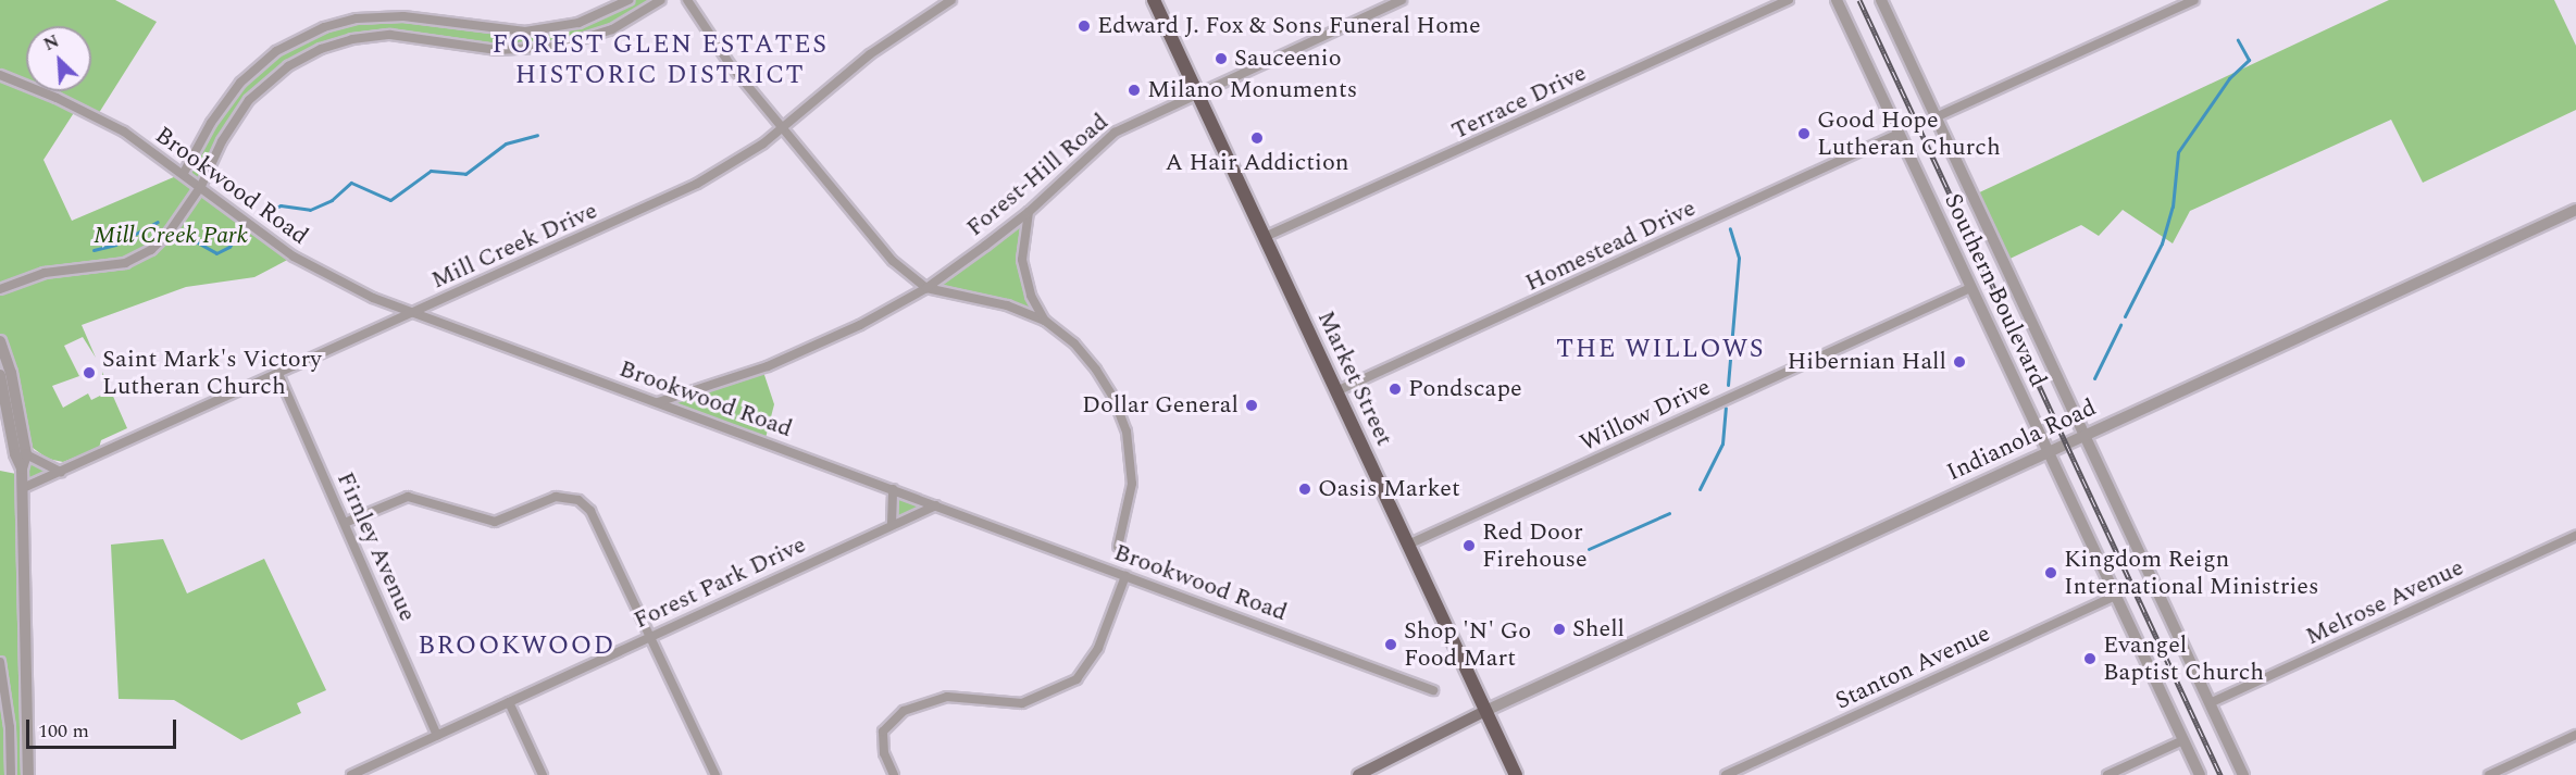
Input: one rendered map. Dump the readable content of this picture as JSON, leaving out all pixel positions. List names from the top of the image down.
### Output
{
  "streets": {
    "main road": ["Market Street"],
    "street": [
      "Terrace Drive",
      "Forest-Hill Road",
      "Brookwood Road",
      "Mill Creek Drive",
      "Homestead Drive",
      "Southern Boulevard",
      "Willow Drive",
      "Indianola Road",
      "Firnley Avenue",
      "Forest Park Drive",
      "Melrose Avenue",
      "Stanton Avenue"
    ]
  },
  "crossings": [
    ["Terrace Drive", "Market Street"],
    ["Forest-Hill Road", "Brookwood Road"],
    ["Forest-Hill Road", "Market Street"],
    ["Brookwood Road", "Mill Creek Drive"],
    ["Brookwood Road", "Forest Park Drive"],
    ["Mill Creek Drive", "Firnley Avenue"],
    ["Homestead Drive", "Southern Boulevard"],
    ["Homestead Drive", "Market Street"],
    ["Southern Boulevard", "Willow Drive"],
    ["Southern Boulevard", "Indianola Road"],
    ["Southern Boulevard", "Melrose Avenue"],
    ["Southern Boulevard", "Stanton Avenue"],
    ["Market Street", "Willow Drive"],
    ["Market Street", "Indianola Road"],
    ["Firnley Avenue", "Forest Park Drive"]
  ],
  "districts": ["FOREST GLEN ESTATES HISTORIC DISTRICT", "THE WILLOWS", "BROOKWOOD"],
  "parks": ["Mill Creek Park"],
  "places": [
    "Edward J. Fox & Sons Funeral Home",
    "Sauceenio",
    "Milano Monuments",
    "Good Hope Lutheran Church",
    "A Hair Addiction",
    "Hibernian Hall",
    "Saint Mark's Victory Lutheran Church",
    "Pondscape",
    "Dollar General",
    "Oasis Market",
    "Red Door Firehouse",
    "Kingdom Reign International Ministries",
    "Shell",
    "Shop 'N' Go Food Mart",
    "Evangel Baptist Church"
  ],
  "scale_bar": "100 m",
  "north": "top left"
}
